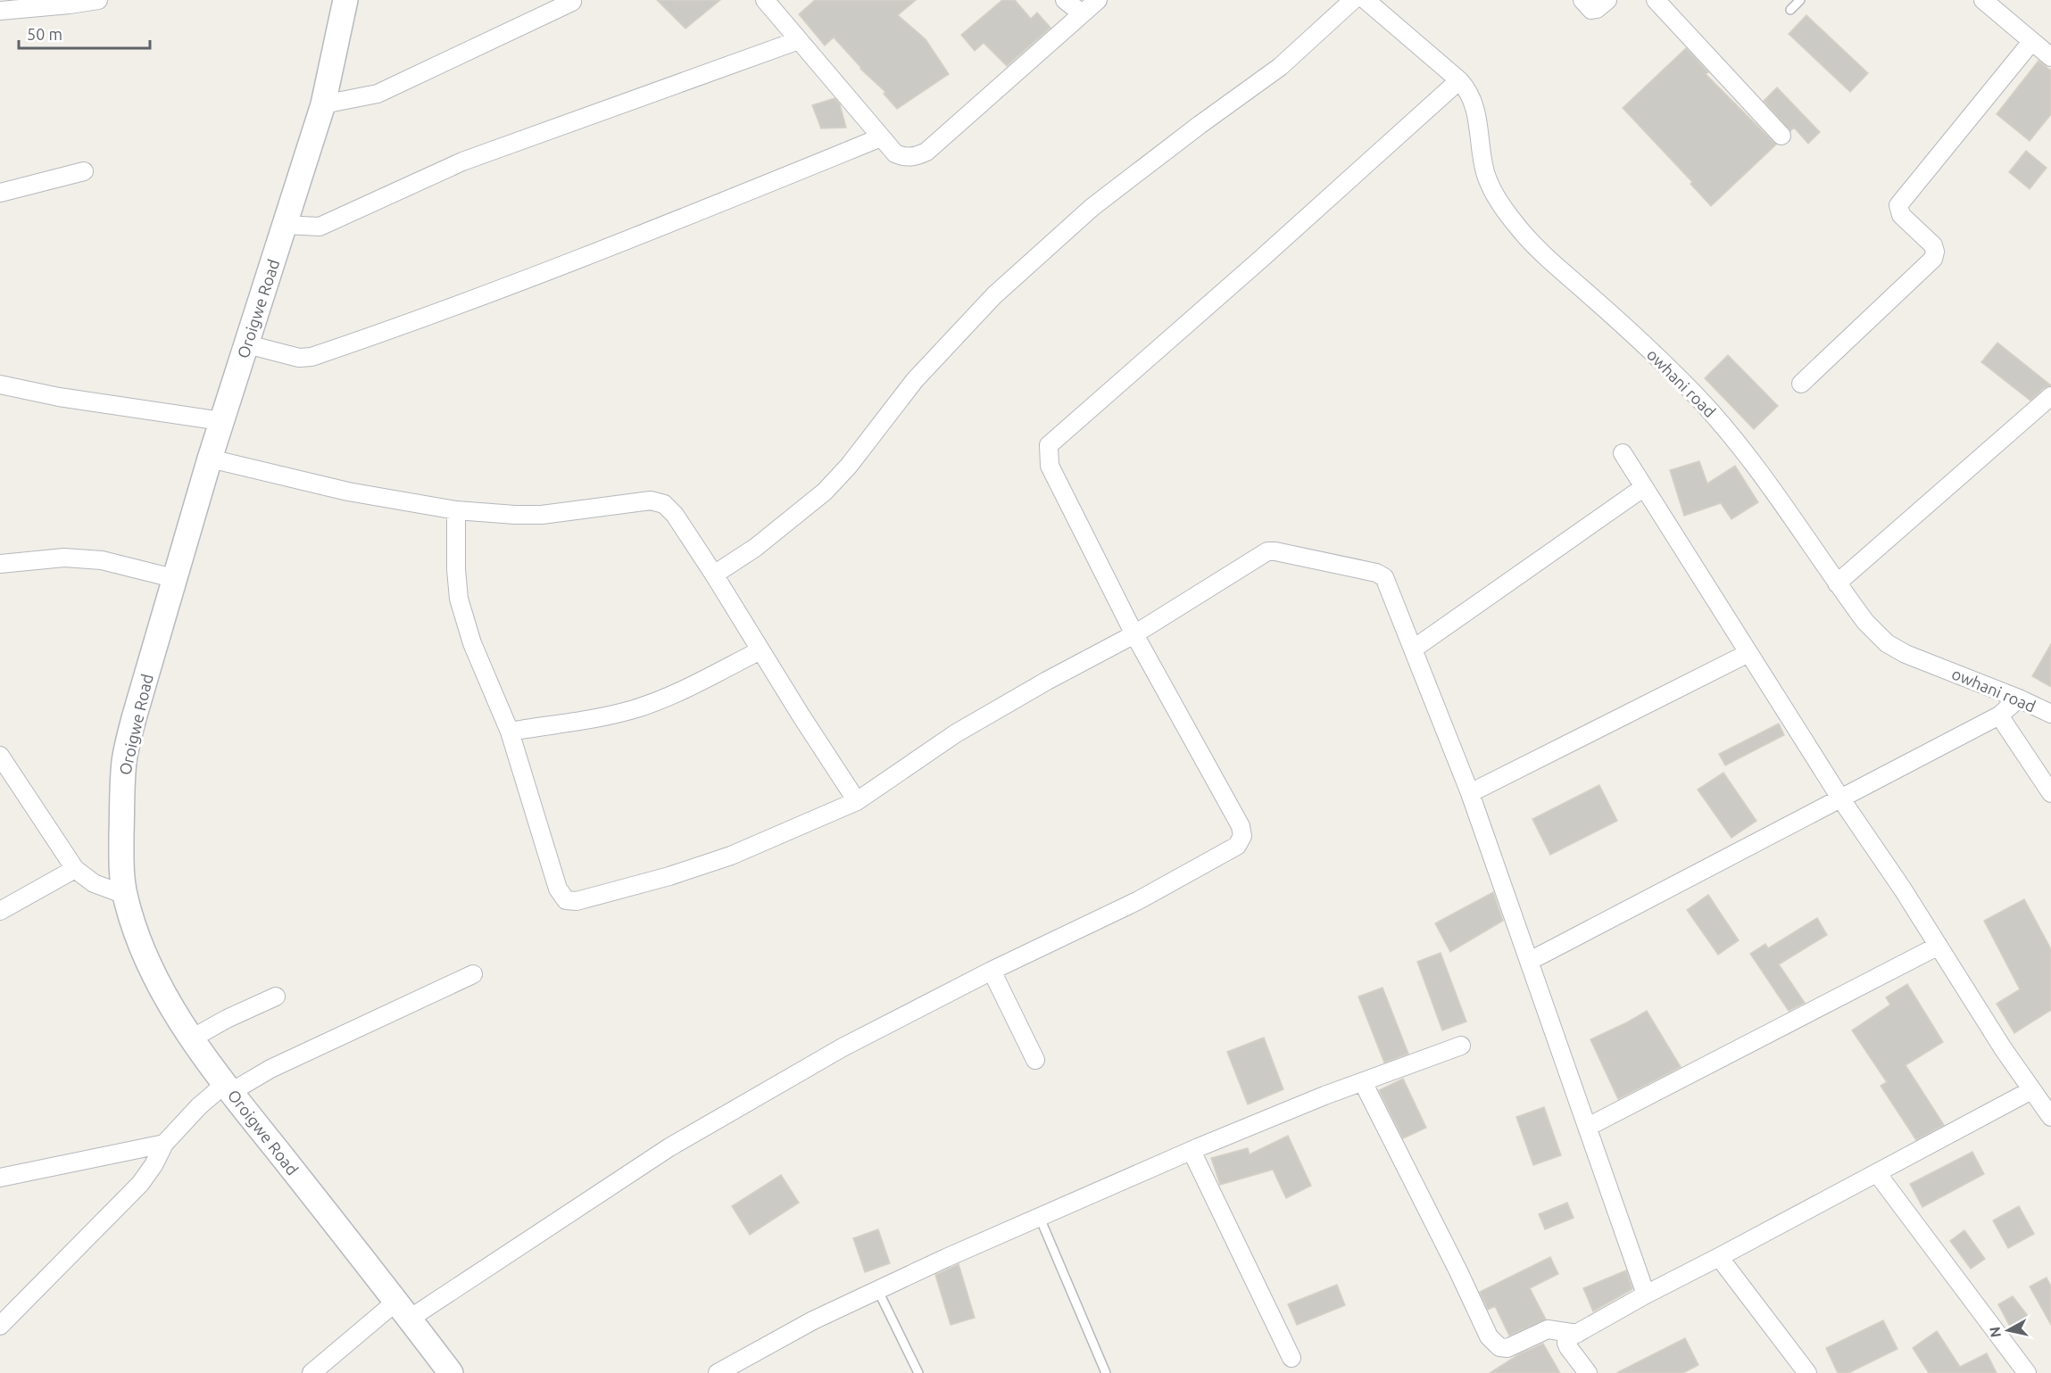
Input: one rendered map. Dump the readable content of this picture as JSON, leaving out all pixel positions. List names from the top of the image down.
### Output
{
  "streets": {
    "street": ["Oroigwe Road", "owhani road"]
  },
  "scale_bar": "50 m",
  "north": "left"
}
